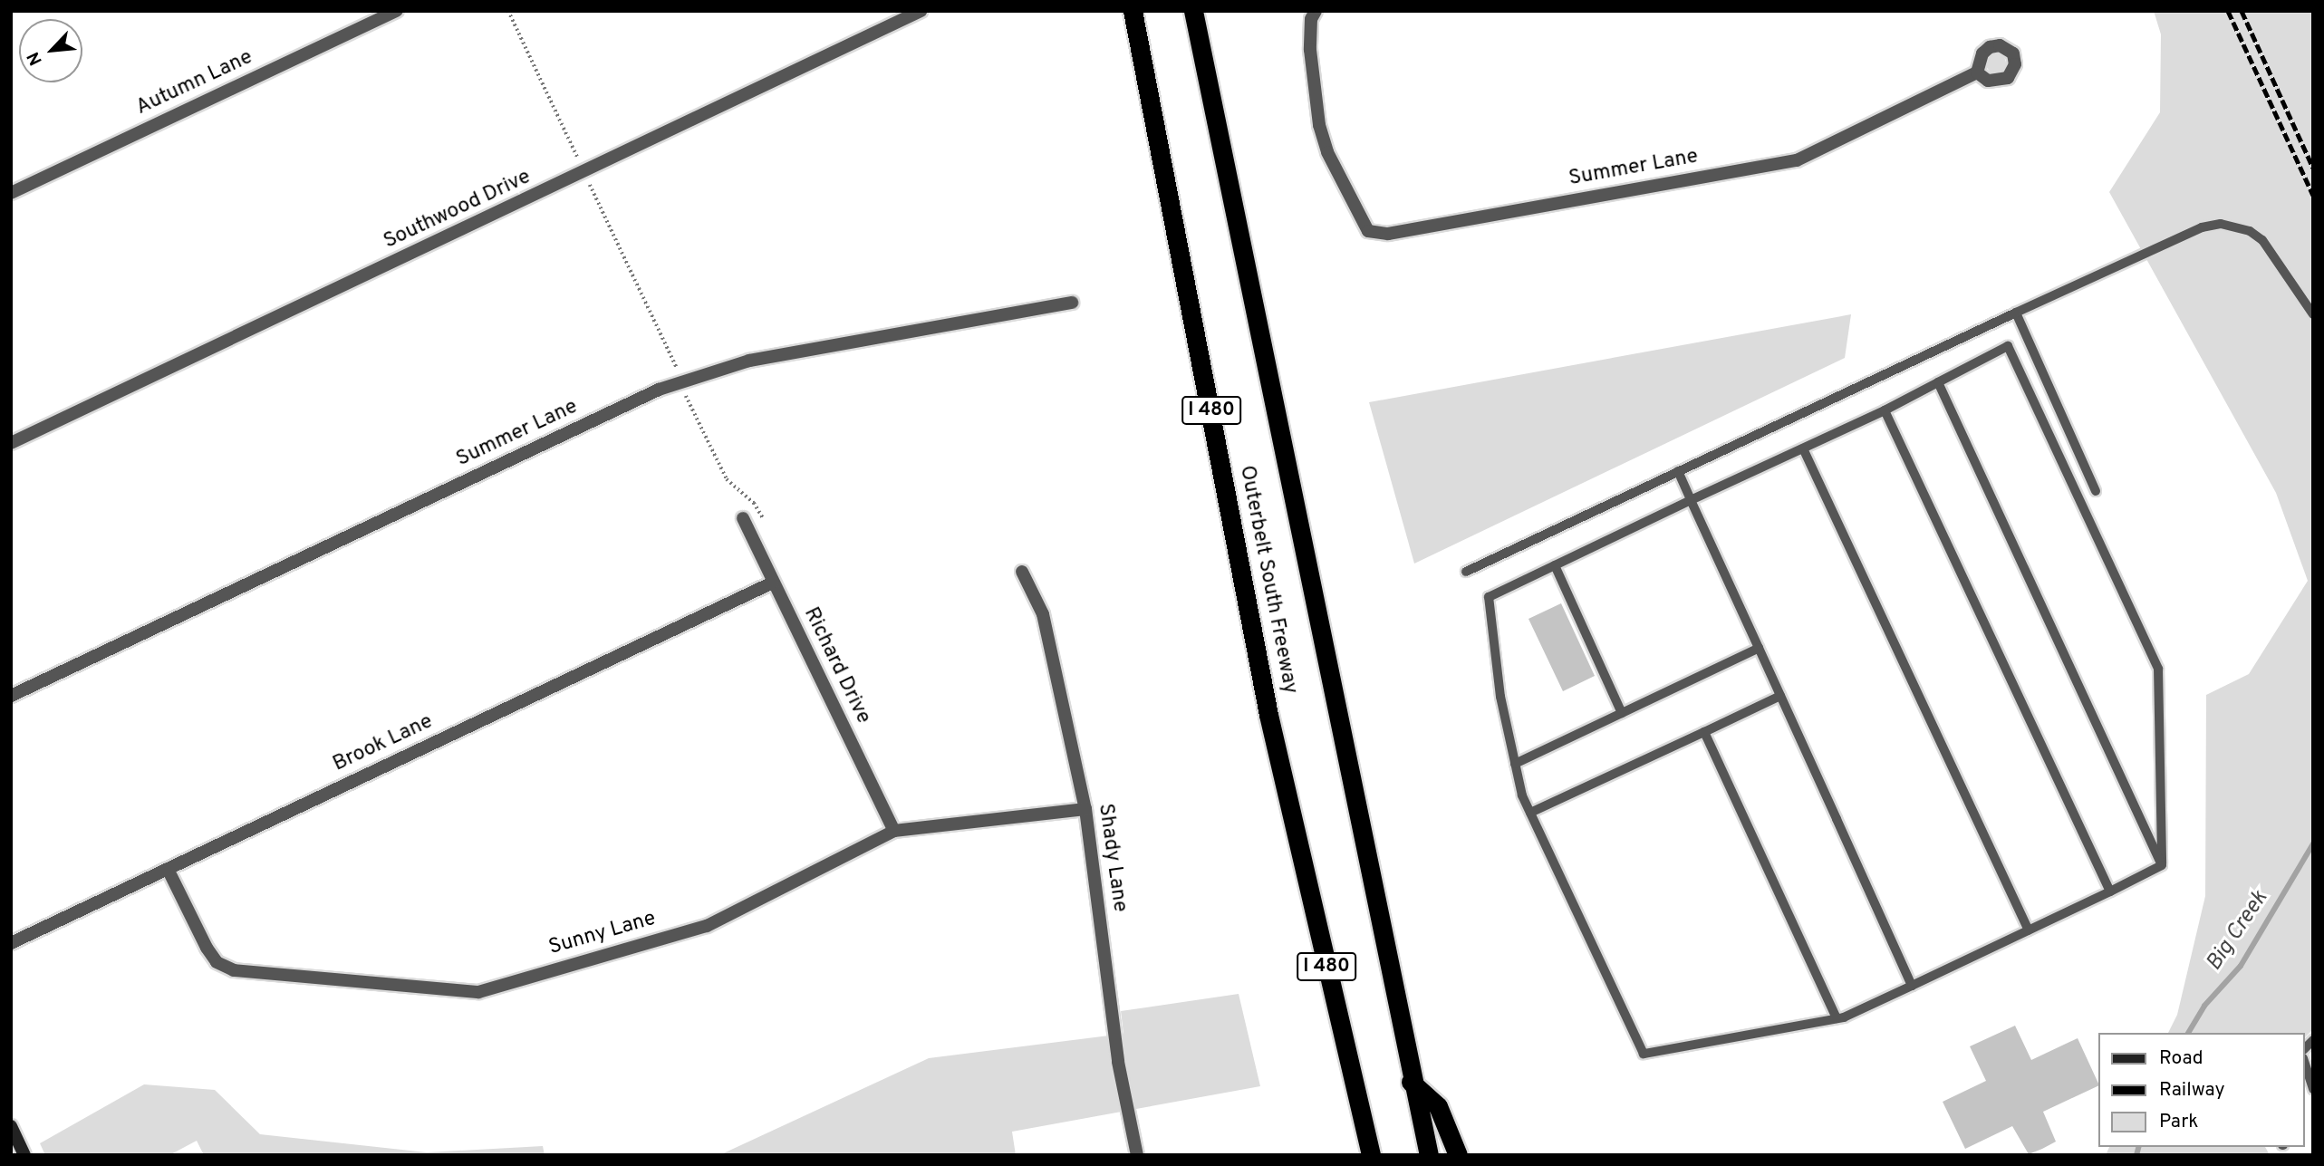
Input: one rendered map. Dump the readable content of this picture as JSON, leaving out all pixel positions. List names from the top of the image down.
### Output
{
  "streets": {
    "highway": ["I 480", "Outerbelt South Freeway"],
    "street": [
      "Autumn Lane",
      "Summer Lane",
      "Southwood Drive",
      "Richard Drive",
      "Brook Lane",
      "Shady Lane",
      "Sunny Lane"
    ]
  },
  "crossings": [
    ["Richard Drive", "Brook Lane"],
    ["Richard Drive", "Sunny Lane"],
    ["Brook Lane", "Sunny Lane"],
    ["Shady Lane", "Sunny Lane"]
  ],
  "water": ["Big Creek"],
  "legend": ["Road", "Railway", "Park"],
  "north": "bottom left"
}
